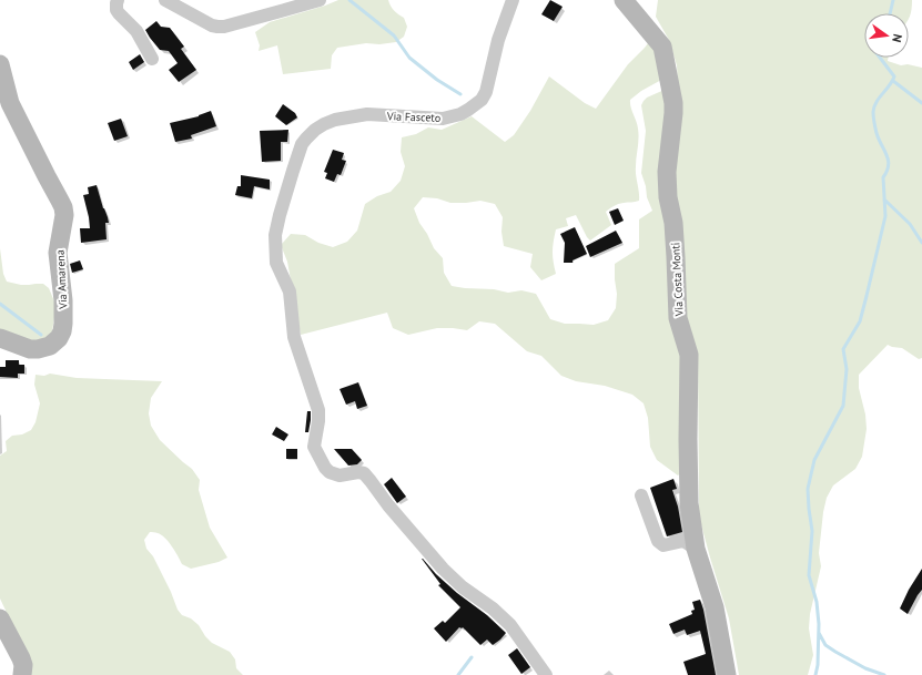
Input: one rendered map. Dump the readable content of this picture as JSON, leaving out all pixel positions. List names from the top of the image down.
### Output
{
  "streets": {
    "street": ["Via Fasceto", "Via Amarena", "Via Costa Monti"]
  },
  "north": "right"
}
